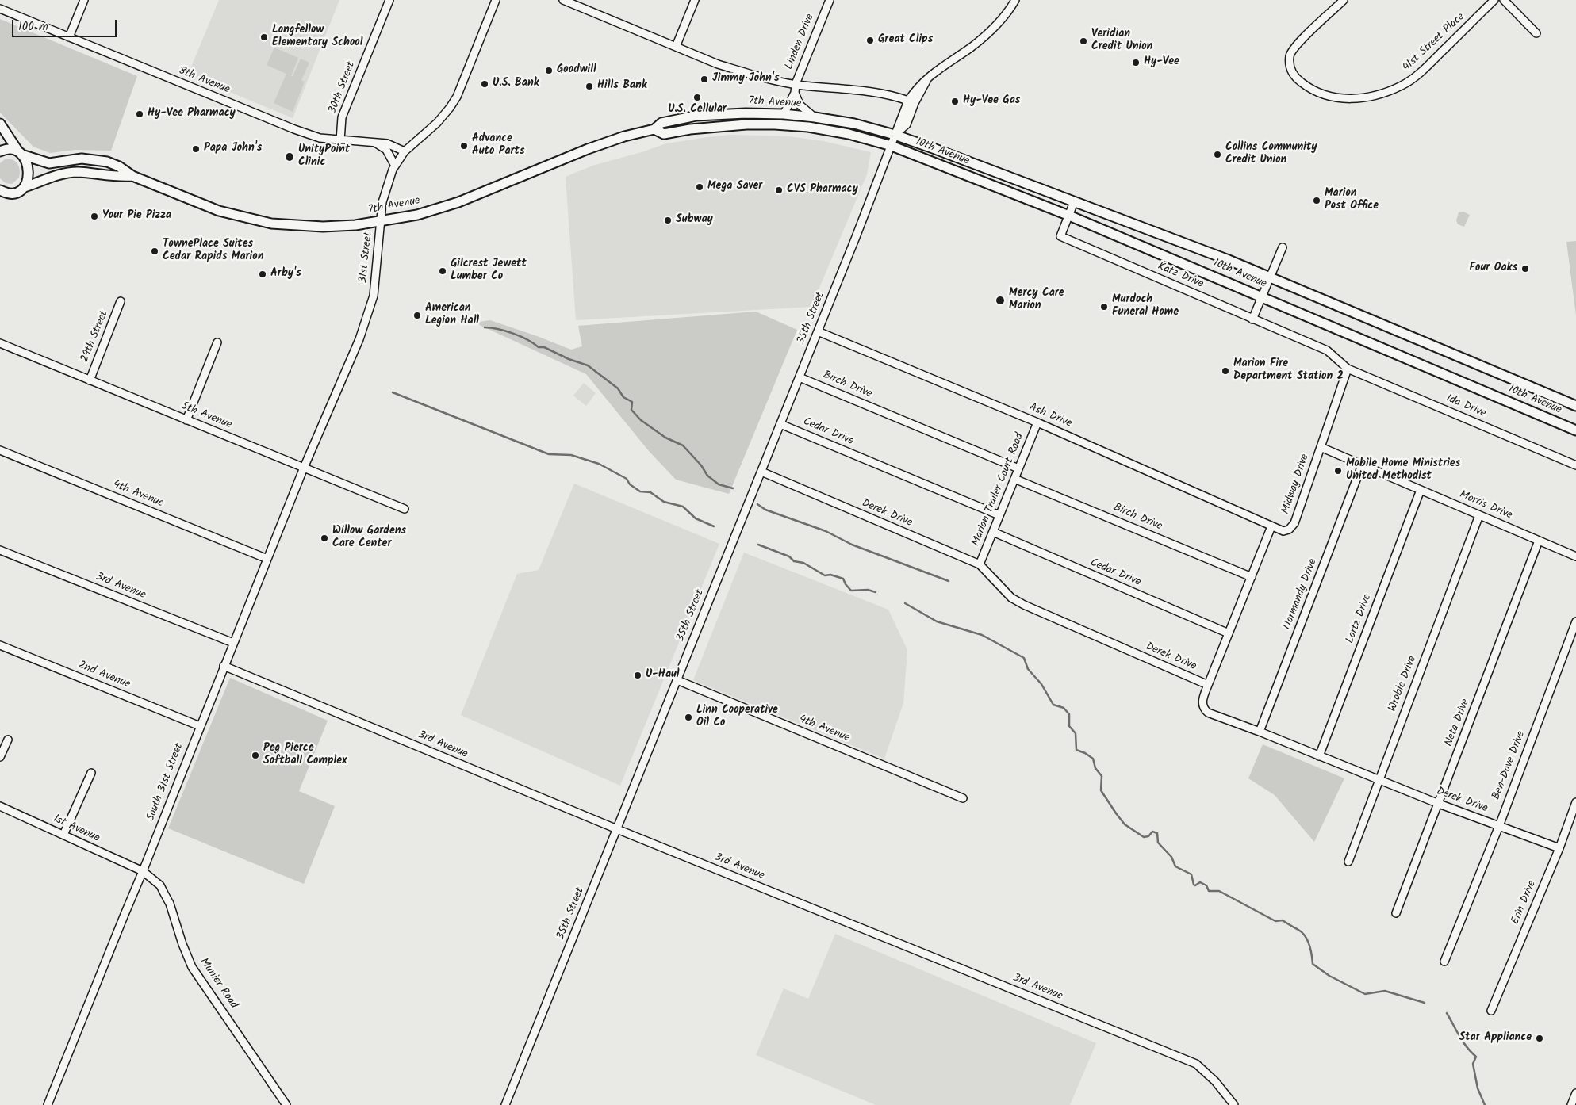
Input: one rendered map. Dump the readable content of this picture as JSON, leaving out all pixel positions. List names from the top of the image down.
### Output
{
  "streets": {
    "main road": ["7th Avenue", "10th Avenue"],
    "street": [
      "Linden Drive",
      "41st Street Place",
      "8th Avenue",
      "30th Street",
      "31st Street",
      "Katz Drive",
      "35th Street",
      "29th Street",
      "Birch Drive",
      "Ida Drive",
      "5th Avenue",
      "Ash Drive",
      "Cedar Drive",
      "Midway Drive",
      "Marion Trailer Court Road",
      "4th Avenue",
      "Morris Drive",
      "Derek Drive",
      "3rd Avenue",
      "Normandy Drive",
      "Lortz Drive",
      "2nd Avenue",
      "Wroble Drive",
      "Neta Drive",
      "Ben-Dove Drive",
      "South 31st Street",
      "1st Avenue",
      "Erin Drive",
      "Munier Road"
    ]
  },
  "crossings": [
    ["Linden Drive", "7th Avenue"],
    ["8th Avenue", "30th Street"],
    ["8th Avenue", "31st Street"],
    ["7th Avenue", "10th Avenue"],
    ["7th Avenue", "31st Street"],
    ["7th Avenue", "35th Street"],
    ["10th Avenue", "Katz Drive"],
    ["10th Avenue", "35th Street"],
    ["31st Street", "5th Avenue"],
    ["31st Street", "South 31st Street"],
    ["35th Street", "Birch Drive"],
    ["35th Street", "Ash Drive"],
    ["35th Street", "Cedar Drive"],
    ["35th Street", "4th Avenue"],
    ["35th Street", "Derek Drive"],
    ["35th Street", "3rd Avenue"],
    ["29th Street", "5th Avenue"],
    ["Birch Drive", "Marion Trailer Court Road"],
    ["Ida Drive", "Midway Drive"],
    ["5th Avenue", "South 31st Street"],
    ["Ash Drive", "Midway Drive"],
    ["Ash Drive", "Marion Trailer Court Road"],
    ["Cedar Drive", "Marion Trailer Court Road"],
    ["Midway Drive", "Morris Drive"],
    ["Marion Trailer Court Road", "Derek Drive"],
    ["4th Avenue", "South 31st Street"],
    ["Morris Drive", "Normandy Drive"],
    ["Morris Drive", "Lortz Drive"],
    ["Morris Drive", "Wroble Drive"],
    ["Morris Drive", "Neta Drive"],
    ["Derek Drive", "Normandy Drive"],
    ["Derek Drive", "Lortz Drive"],
    ["Derek Drive", "Wroble Drive"],
    ["Derek Drive", "Neta Drive"],
    ["Derek Drive", "Ben-Dove Drive"],
    ["Derek Drive", "Erin Drive"],
    ["3rd Avenue", "South 31st Street"],
    ["2nd Avenue", "South 31st Street"],
    ["South 31st Street", "1st Avenue"],
    ["South 31st Street", "Munier Road"],
    ["1st Avenue", "Munier Road"]
  ],
  "places": [
    "Longfellow Elementary School",
    "Great Clips",
    "Veridian Credit Union",
    "Hy-Vee",
    "Goodwill",
    "Jimmy John's",
    "U.S. Bank",
    "Hills Bank",
    "U.S. Cellular",
    "Hy-Vee Gas",
    "Hy-Vee Pharmacy",
    "Advance Auto Parts",
    "Papa John's",
    "Collins Community Credit Union",
    "UnityPoint Clinic",
    "Mega Saver",
    "CVS Pharmacy",
    "Marion Post Office",
    "Your Pie Pizza",
    "Subway",
    "TownePlace Suites Cedar Rapids Marion",
    "Four Oaks",
    "Gilcrest Jewett Lumber Co",
    "Arby's",
    "Mercy Care Marion",
    "Murdoch Funeral Home",
    "American Legion Hall",
    "Marion Fire Department Station 2",
    "Mobile Home Ministries United Methodist",
    "Willow Gardens Care Center",
    "U-Haul",
    "Linn Cooperative Oil Co",
    "Peg Pierce Softball Complex",
    "Star Appliance"
  ],
  "scale_bar": "100 m"
}
